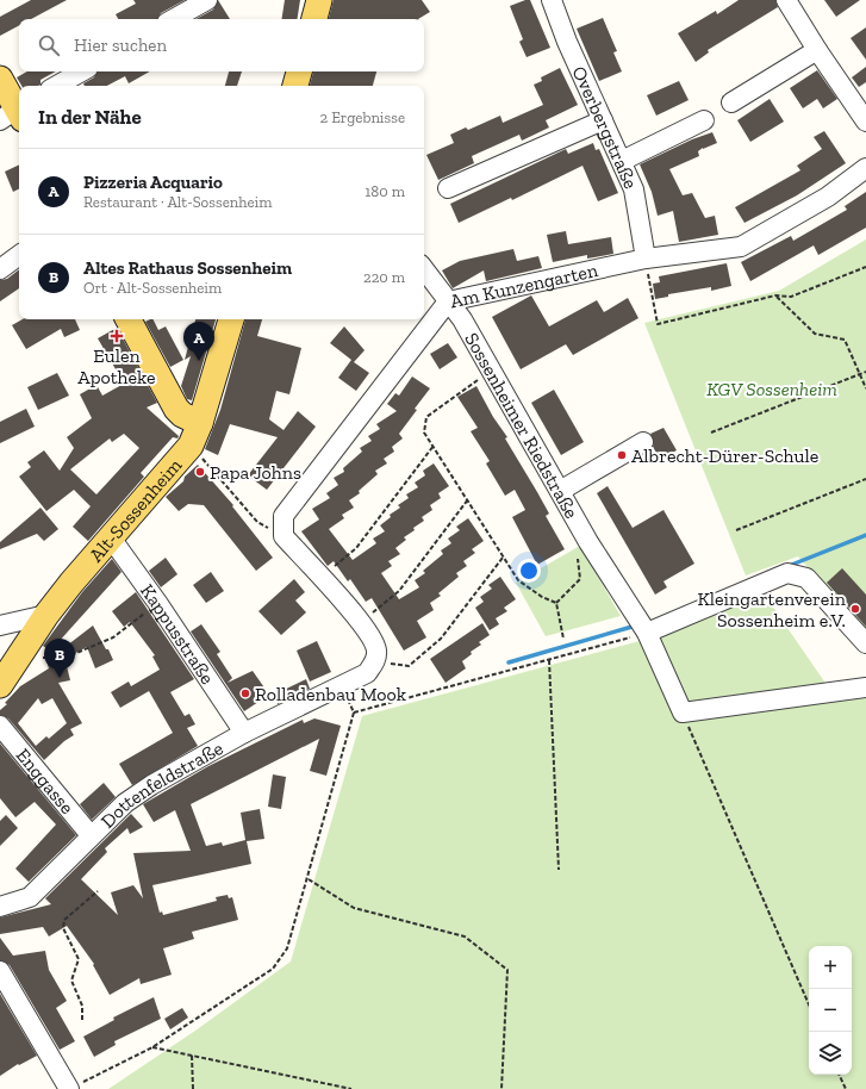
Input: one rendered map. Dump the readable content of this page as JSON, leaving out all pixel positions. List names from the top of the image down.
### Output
{
  "streets": {
    "main road": ["Alt-Sossenheim"],
    "street": [
      "Overbergstraße",
      "Am Kunzengarten",
      "Sossenheimer Riedstraße",
      "Kappusstraße",
      "Enggasse",
      "Dottenfeldstraße"
    ]
  },
  "crossings": [
    ["Overbergstraße", "Am Kunzengarten"],
    ["Am Kunzengarten", "Sossenheimer Riedstraße"],
    ["Alt-Sossenheim", "Kappusstraße"],
    ["Kappusstraße", "Dottenfeldstraße"],
    ["Enggasse", "Dottenfeldstraße"]
  ],
  "parks": ["KGV Sossenheim"],
  "places": {
    "health": ["Eulen Apotheke"],
    "other": [
      "Albrecht-Dürer-Schule",
      "Papa Johns",
      "Kleingartenverein Sossenheim e.V.",
      "Rolladenbau Mook"
    ]
  },
  "page": {
    "search": "Hier suchen",
    "heading": ["In der Nähe", "2 Ergebnisse"],
    "list": [
      {
        "mark": "A",
        "name": "Pizzeria Acquario",
        "note": "Restaurant · Alt-Sossenheim",
        "value": "180 m"
      },
      {
        "mark": "B",
        "name": "Altes Rathaus Sossenheim",
        "note": "Ort · Alt-Sossenheim",
        "value": "220 m"
      }
    ],
    "pins": ["A", "B"],
    "map_buttons": ["+", "−"]
  }
}
